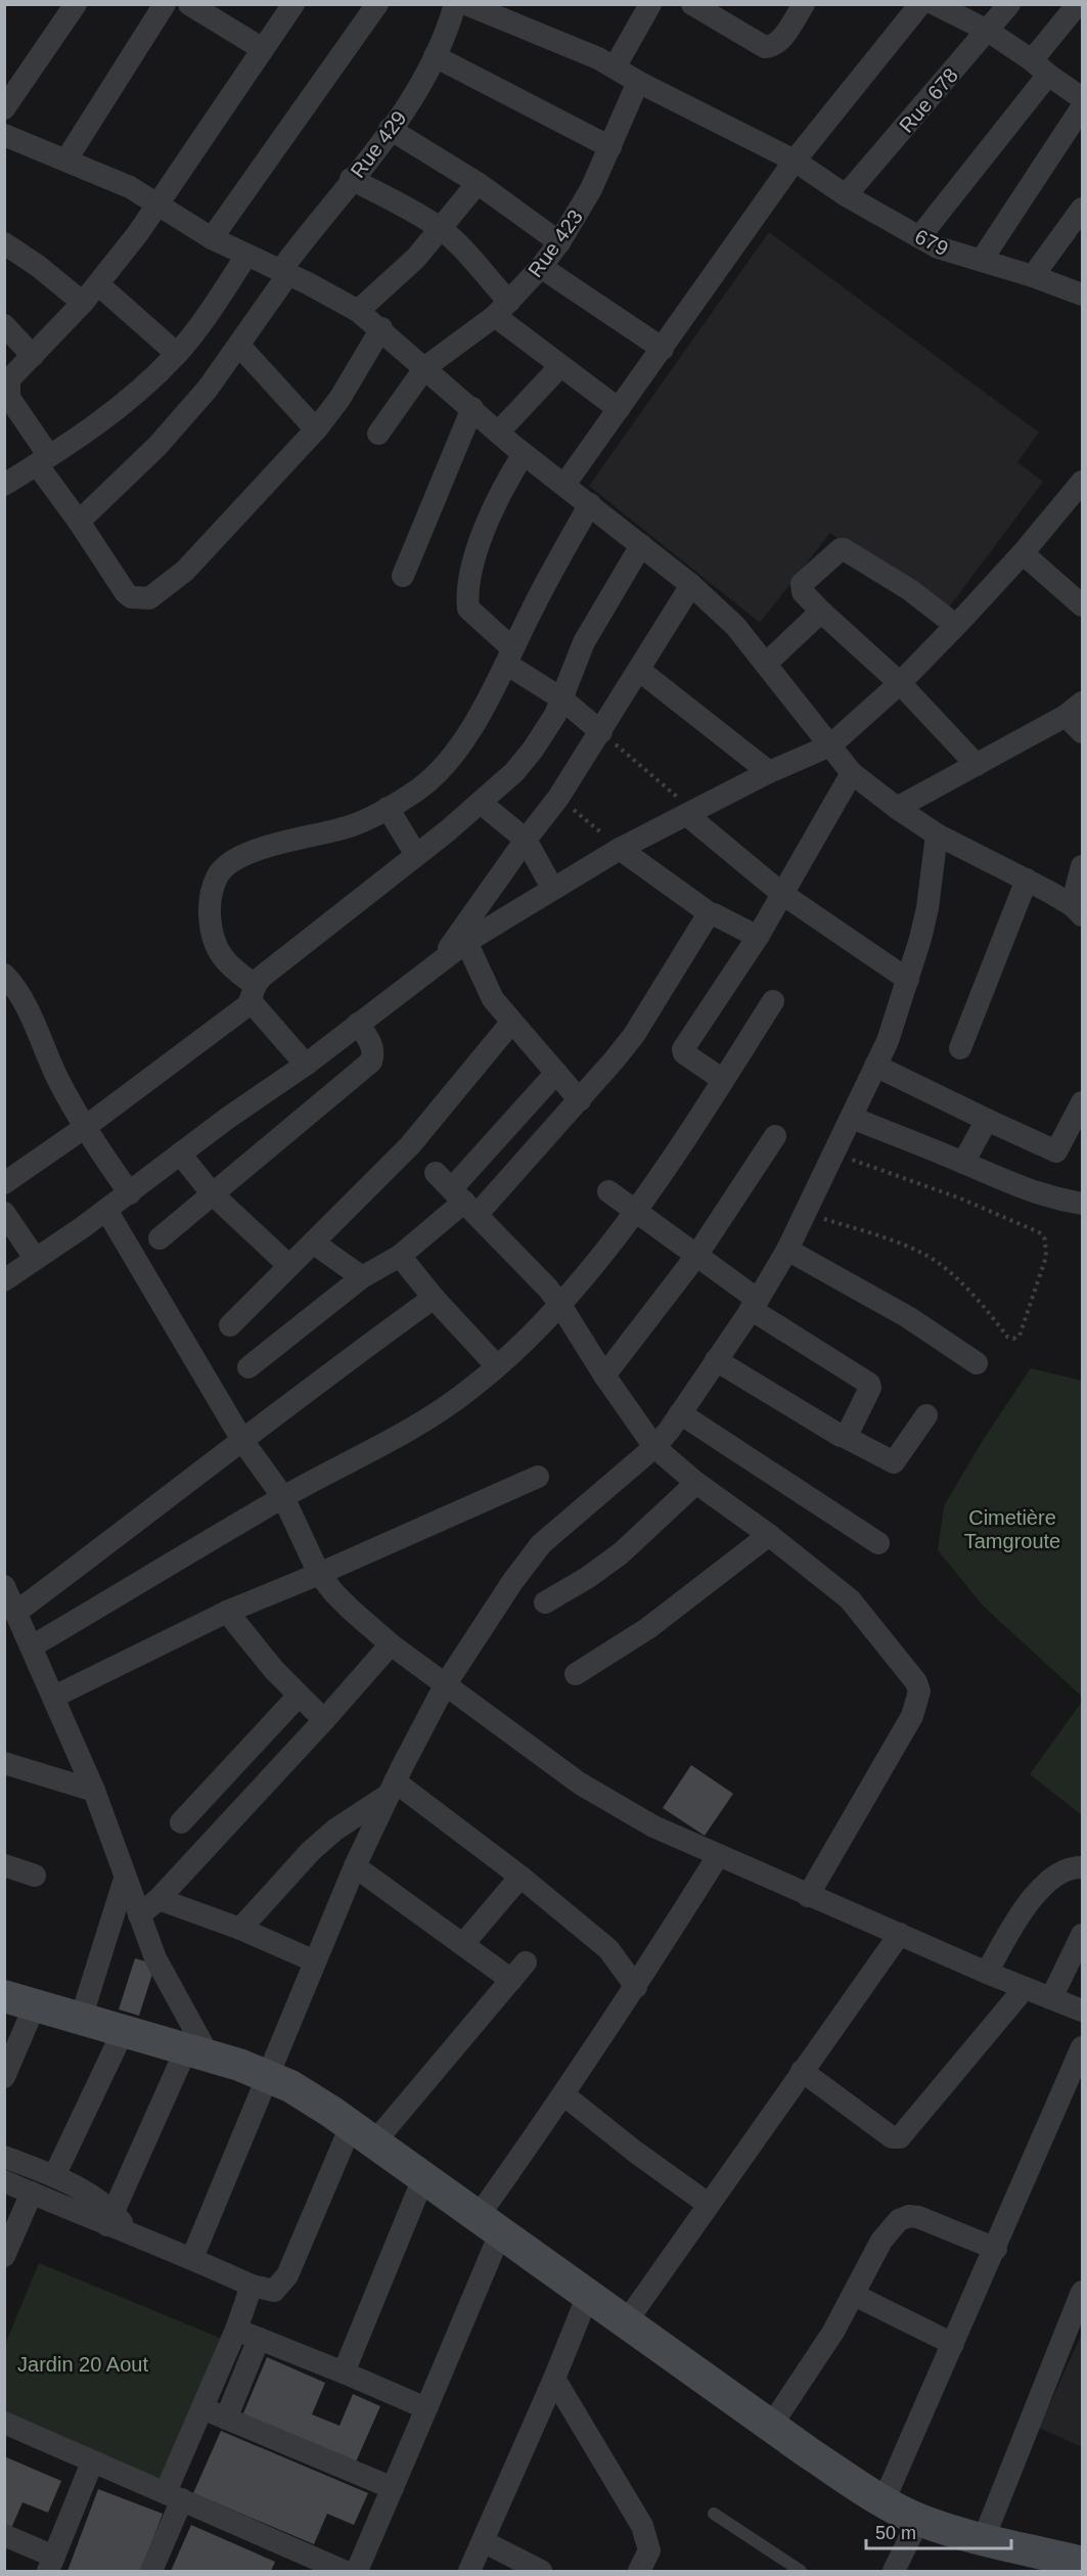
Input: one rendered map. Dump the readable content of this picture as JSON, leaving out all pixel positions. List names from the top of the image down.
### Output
{
  "streets": {
    "street": [
      "Rue 678",
      "Rue 429",
      "679",
      "Rue 423"
    ]
  },
  "crossings": [
    ["Rue 678", "679"],
    ["679", "Rue 423"]
  ],
  "parks": ["Cimetière Tamgroute", "Jardin 20 Aout"],
  "scale_bar": "50 m"
}
